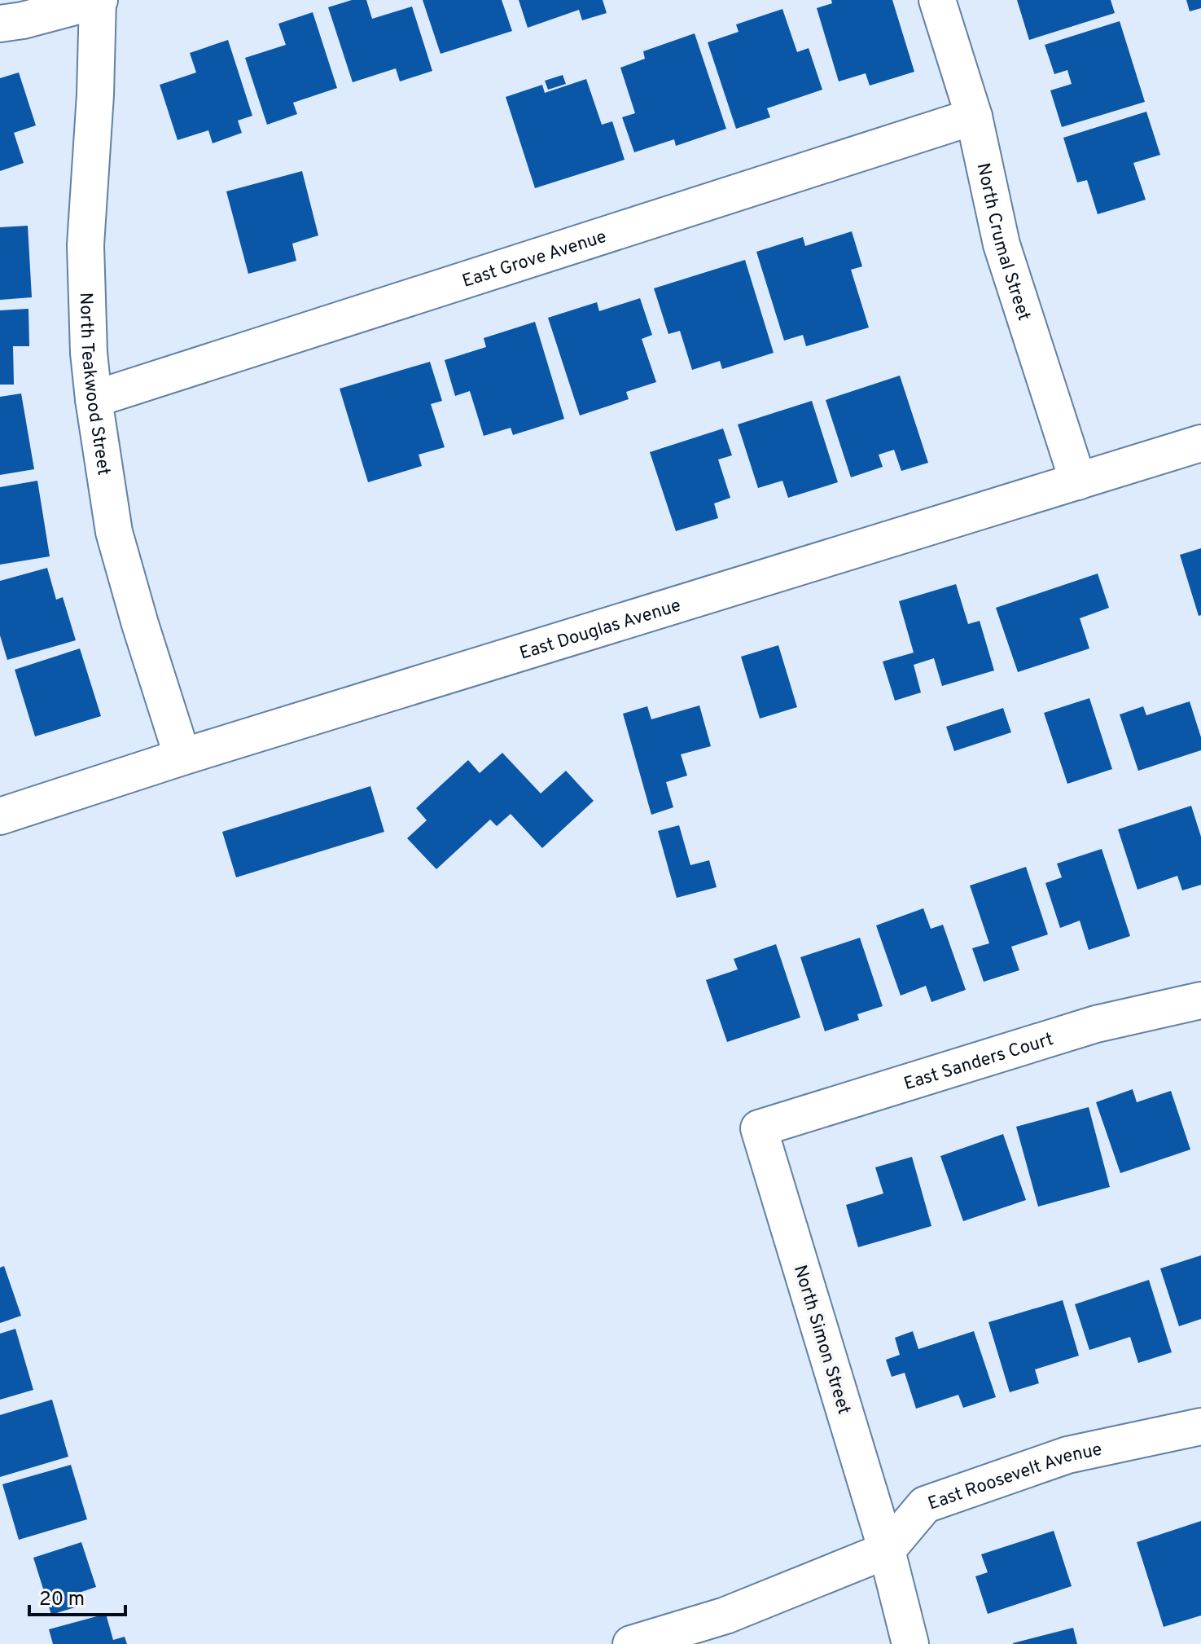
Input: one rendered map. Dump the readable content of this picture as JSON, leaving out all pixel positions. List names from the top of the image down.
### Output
{
  "streets": {
    "street": [
      "North Crumal Street",
      "East Grove Avenue",
      "North Teakwood Street",
      "East Douglas Avenue",
      "East Sanders Court",
      "North Simon Street",
      "East Roosevelt Avenue"
    ]
  },
  "crossings": [
    ["North Crumal Street", "East Grove Avenue"],
    ["North Crumal Street", "East Douglas Avenue"],
    ["East Grove Avenue", "North Teakwood Street"],
    ["North Teakwood Street", "East Douglas Avenue"],
    ["East Sanders Court", "North Simon Street"],
    ["North Simon Street", "East Roosevelt Avenue"]
  ],
  "scale_bar": "20 m"
}
